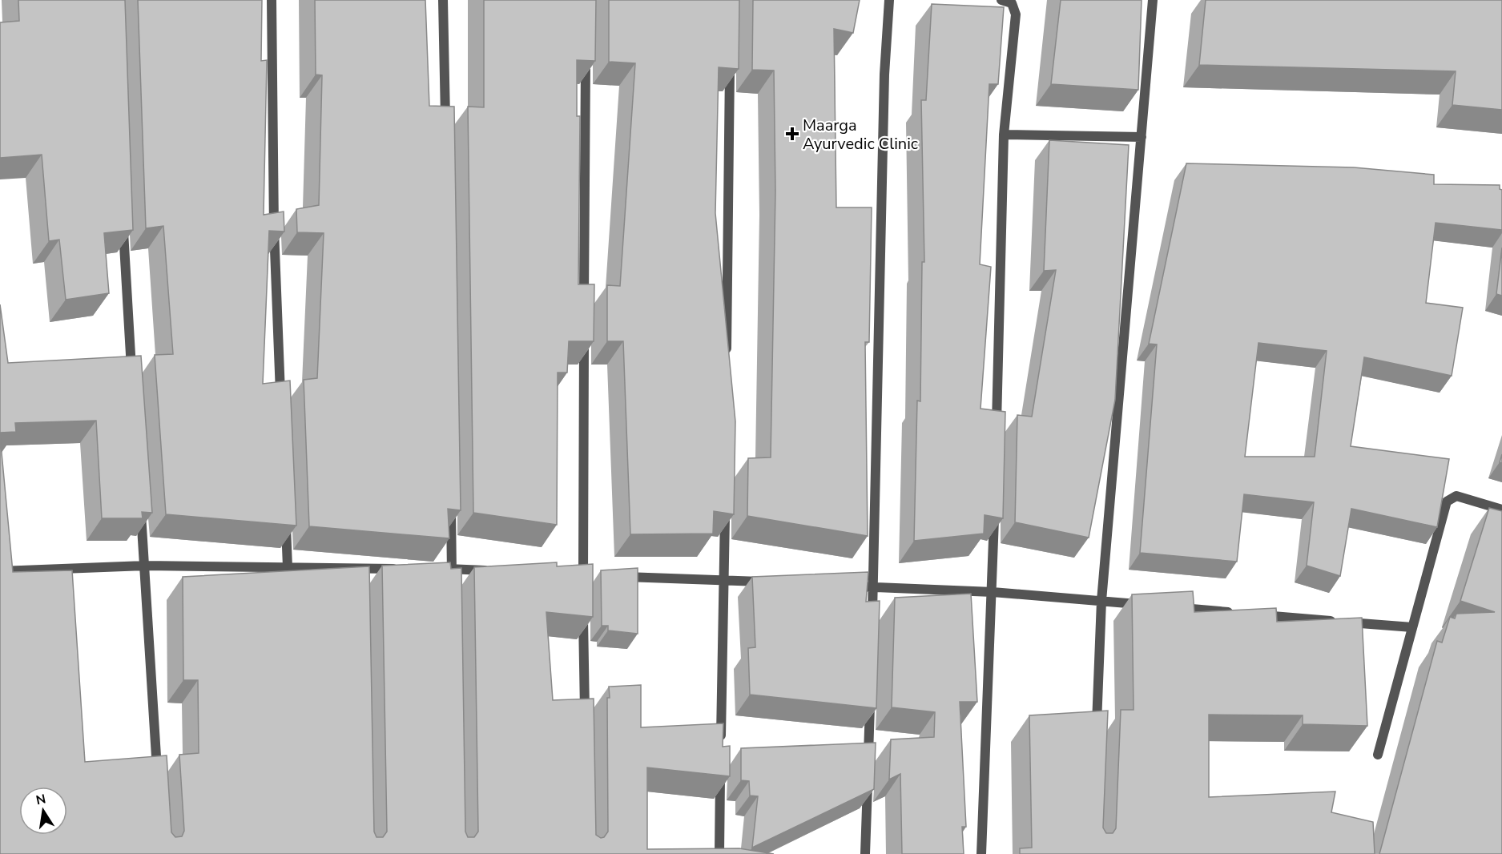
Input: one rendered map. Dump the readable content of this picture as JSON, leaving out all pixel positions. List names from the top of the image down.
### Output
{
  "places": {
    "health": ["Maarga Ayurvedic Clinic"]
  },
  "north": "top"
}
